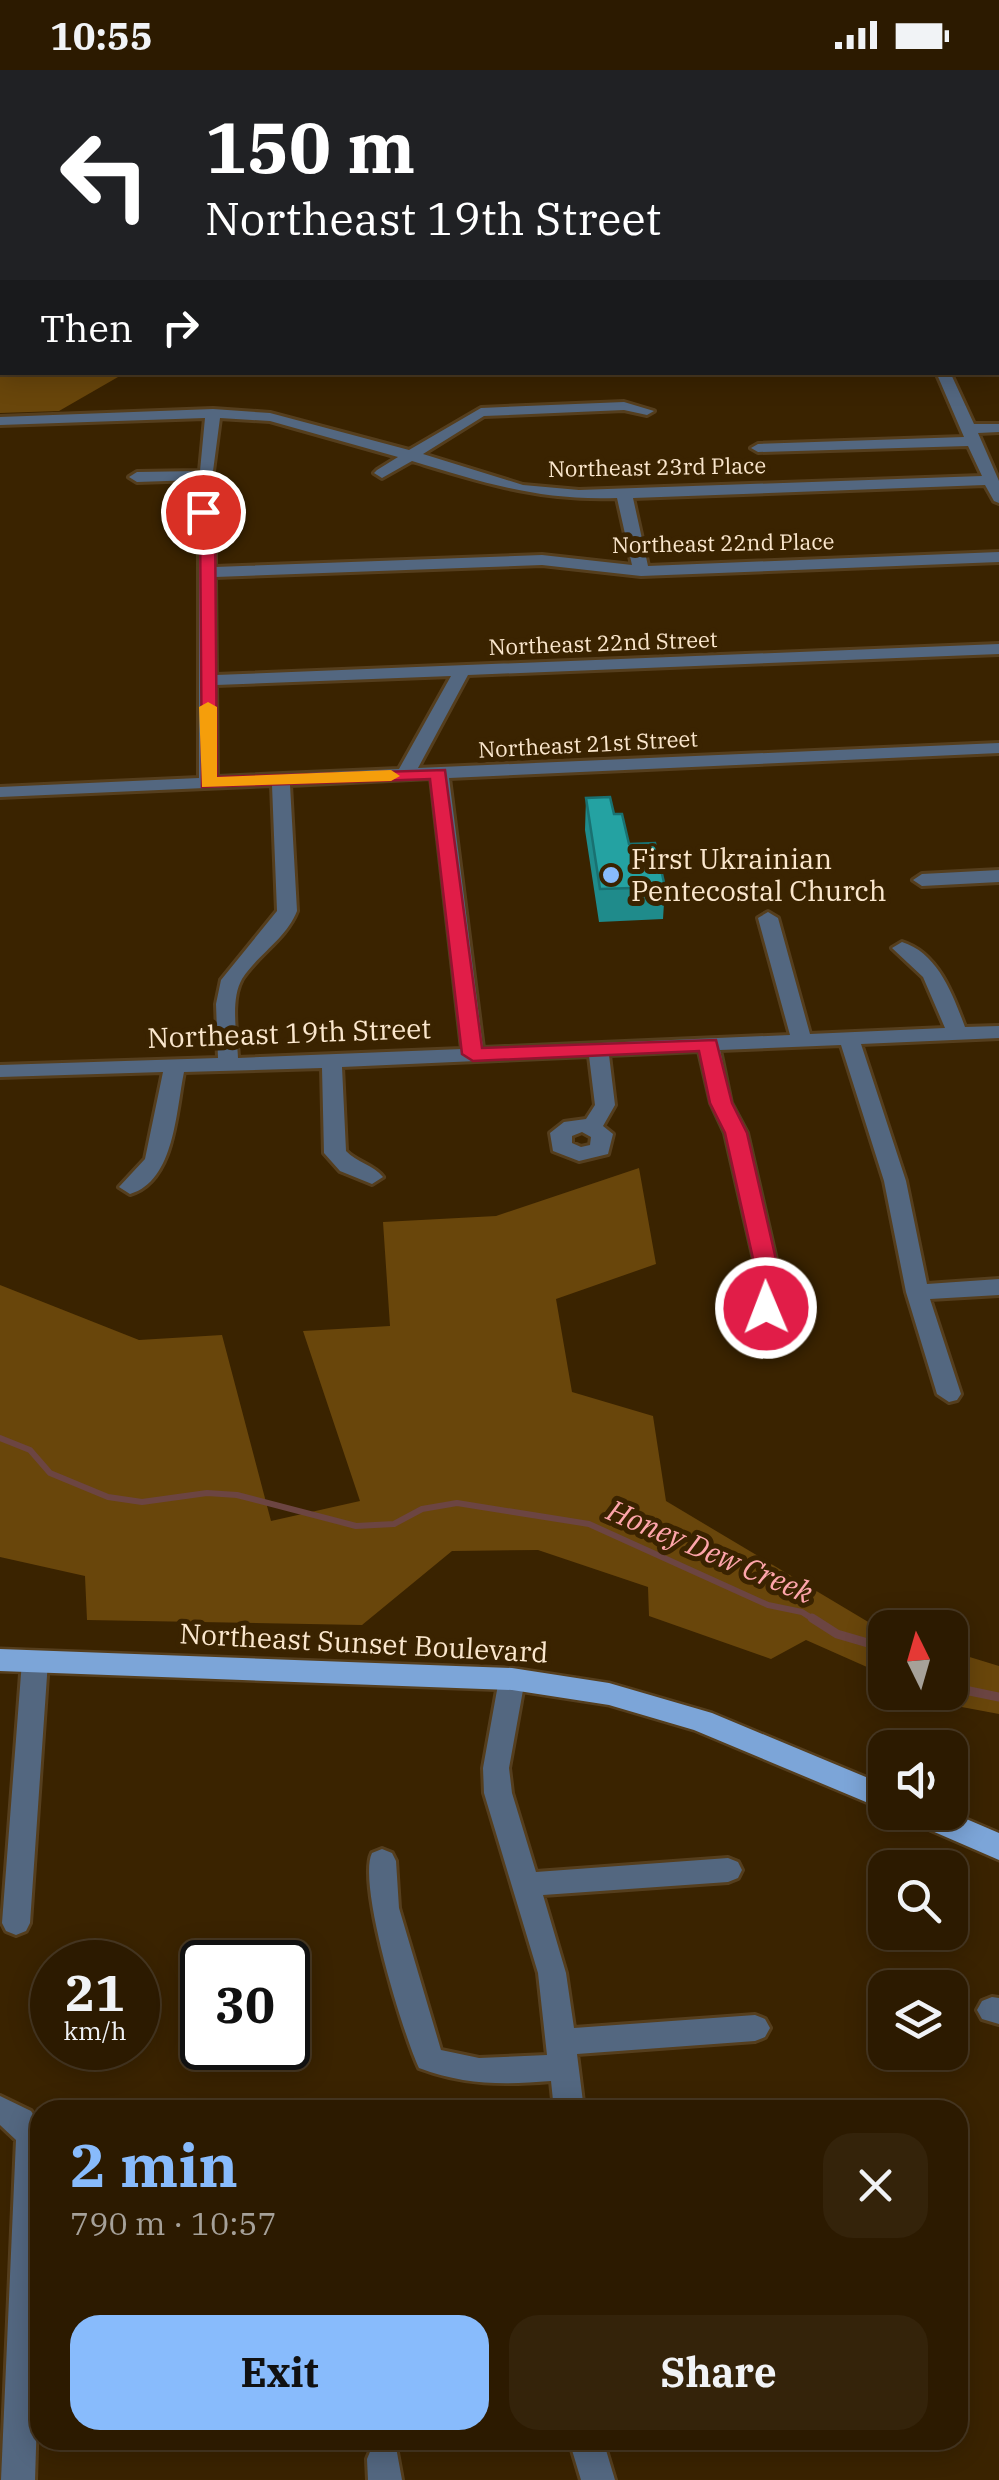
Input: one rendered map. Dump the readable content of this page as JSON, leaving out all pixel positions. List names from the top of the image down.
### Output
{
  "streets": {
    "main road": ["Northeast Sunset Boulevard"],
    "street": [
      "Northeast 23rd Place",
      "Northeast 22nd Place",
      "Northeast 22nd Street",
      "Northeast 21st Street",
      "Northeast 19th Street"
    ]
  },
  "water": ["Honey Dew Creek"],
  "places": ["First Ukrainian Pentecostal Church"],
  "north": "top",
  "page": {
    "status": "10:55",
    "turn": ["150 m", "Northeast 19th Street"],
    "then": "Then",
    "speed": "21 km/h",
    "limit": "30",
    "heading": ["2 min", "790 m · 10:57"],
    "buttons": ["Exit", "Share"]
  }
}
